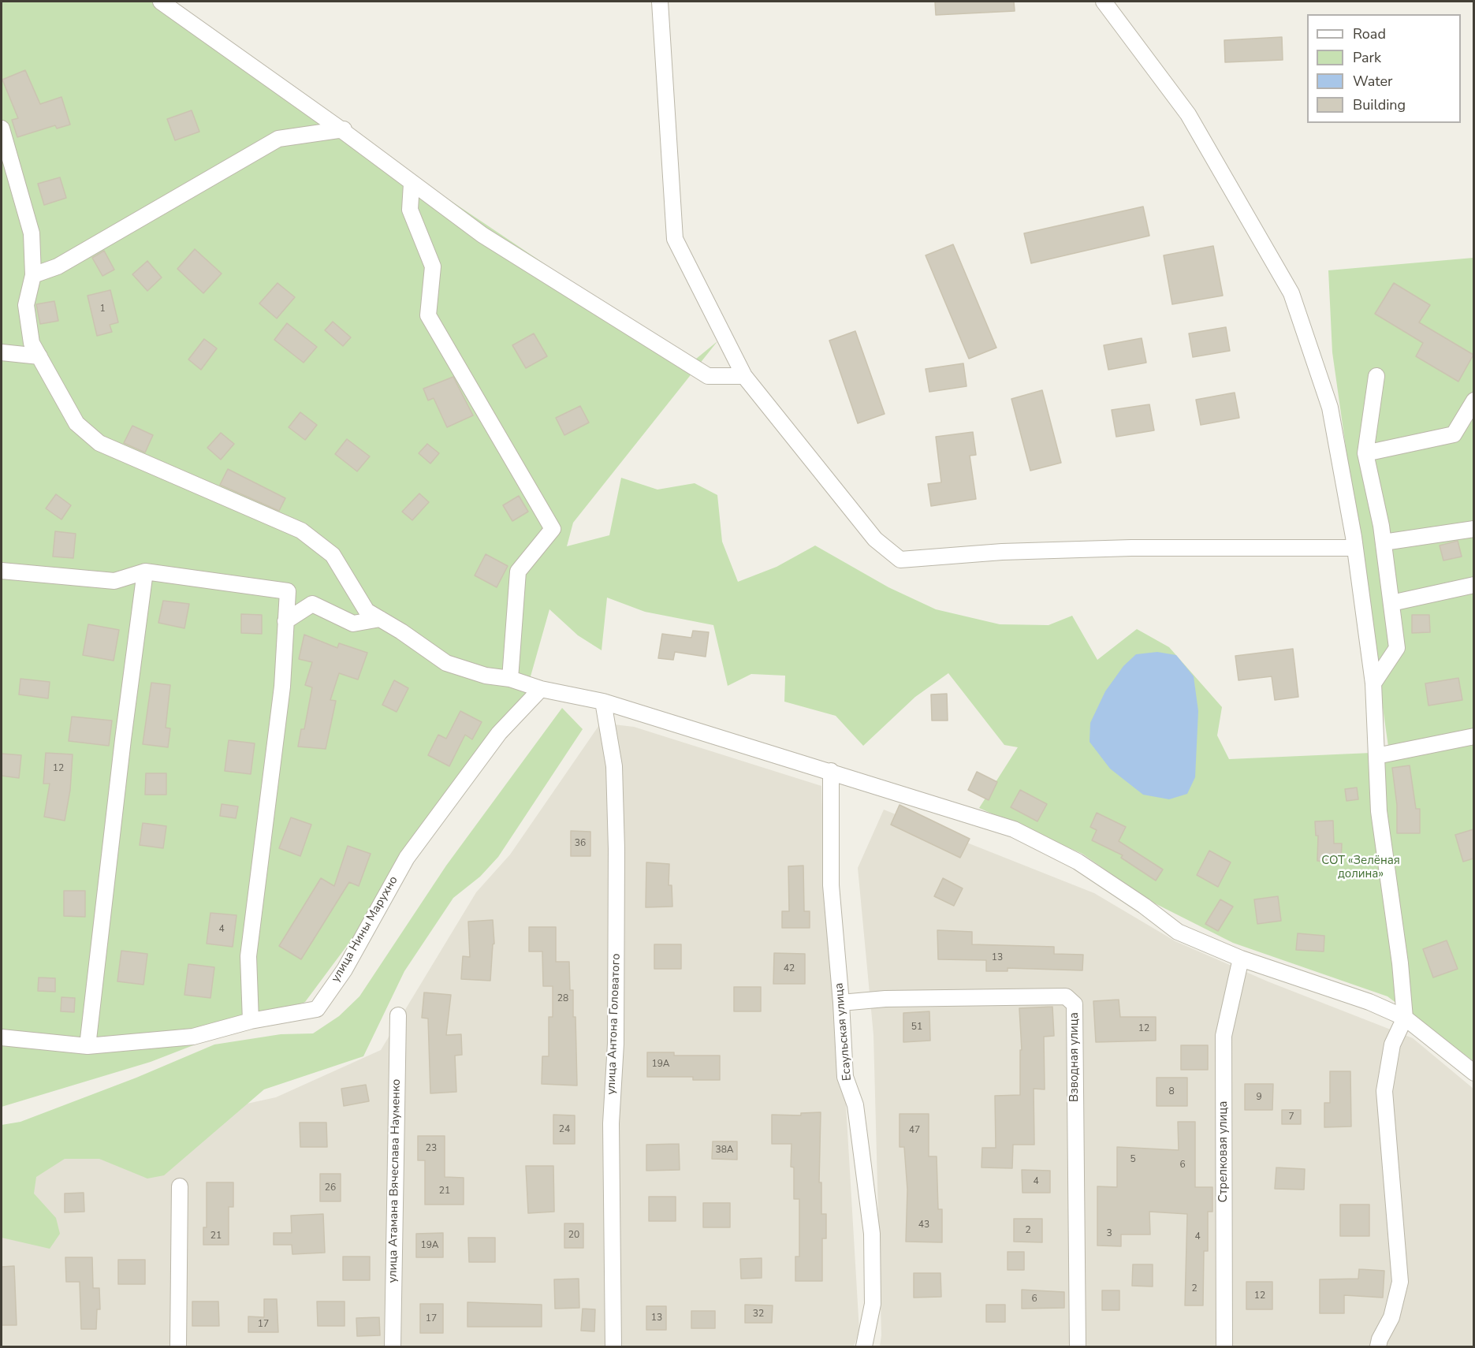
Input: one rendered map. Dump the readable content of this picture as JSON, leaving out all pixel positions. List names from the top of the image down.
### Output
{
  "streets": {
    "street": [
      "улица Нины Марухно",
      "улица Антона Головатого",
      "Есаульская улица",
      "Взводная улица",
      "Стрелковая улица",
      "улица Атамана Вячеслава Науменко"
    ]
  },
  "crossings": [
    ["Есаульская улица", "Взводная улица"]
  ],
  "parks": ["СОТ «Зелёная долина»"],
  "house_numbers": [
    "1",
    "12",
    "36",
    "4",
    "13",
    "42",
    "28",
    "51",
    "12",
    "19А",
    "8",
    "9",
    "7",
    "24",
    "47",
    "23",
    "38А",
    "5",
    "6",
    "4",
    "26",
    "21",
    "43",
    "2",
    "3",
    "20",
    "21",
    "4",
    "19А",
    "2",
    "12",
    "6",
    "32",
    "13",
    "17",
    "17"
  ],
  "legend": [
    "Road",
    "Park",
    "Water",
    "Building"
  ]
}
